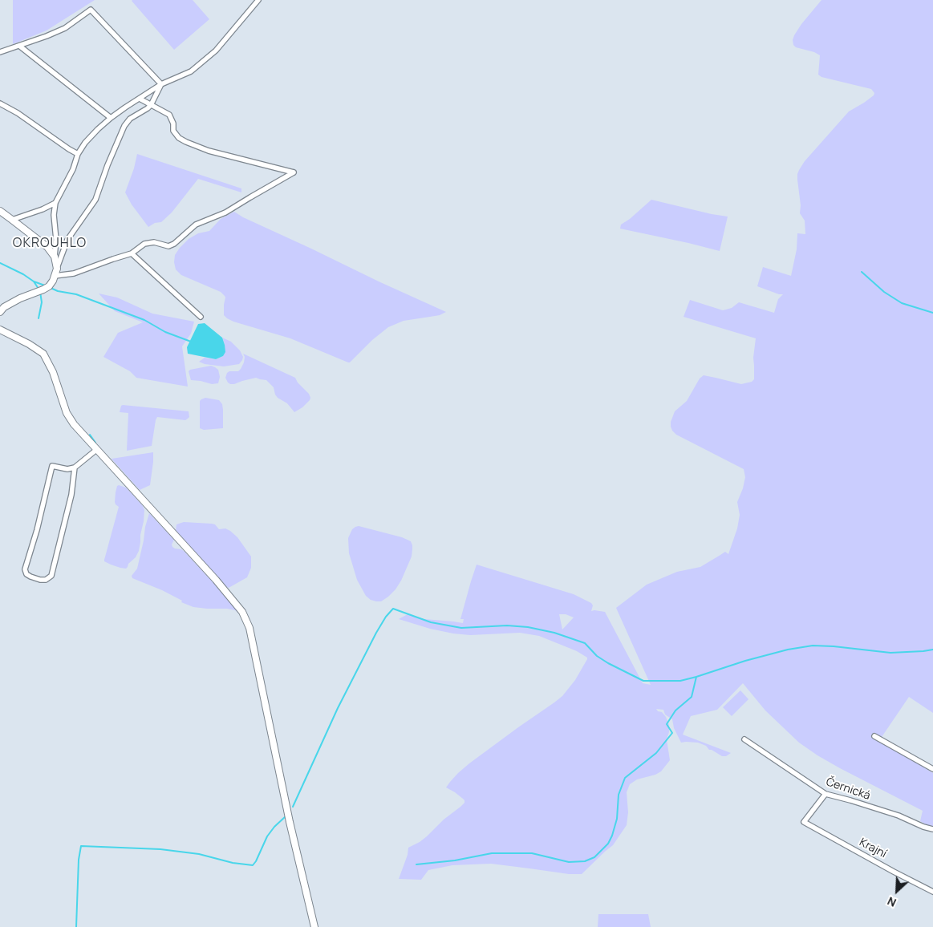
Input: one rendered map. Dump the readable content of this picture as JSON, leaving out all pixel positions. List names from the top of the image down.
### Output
{
  "streets": {
    "street": ["Černická", "Krajní"]
  },
  "crossings": [
    ["Černická", "Krajní"]
  ],
  "districts": ["OKROUHLO"],
  "north": "bottom left"
}
